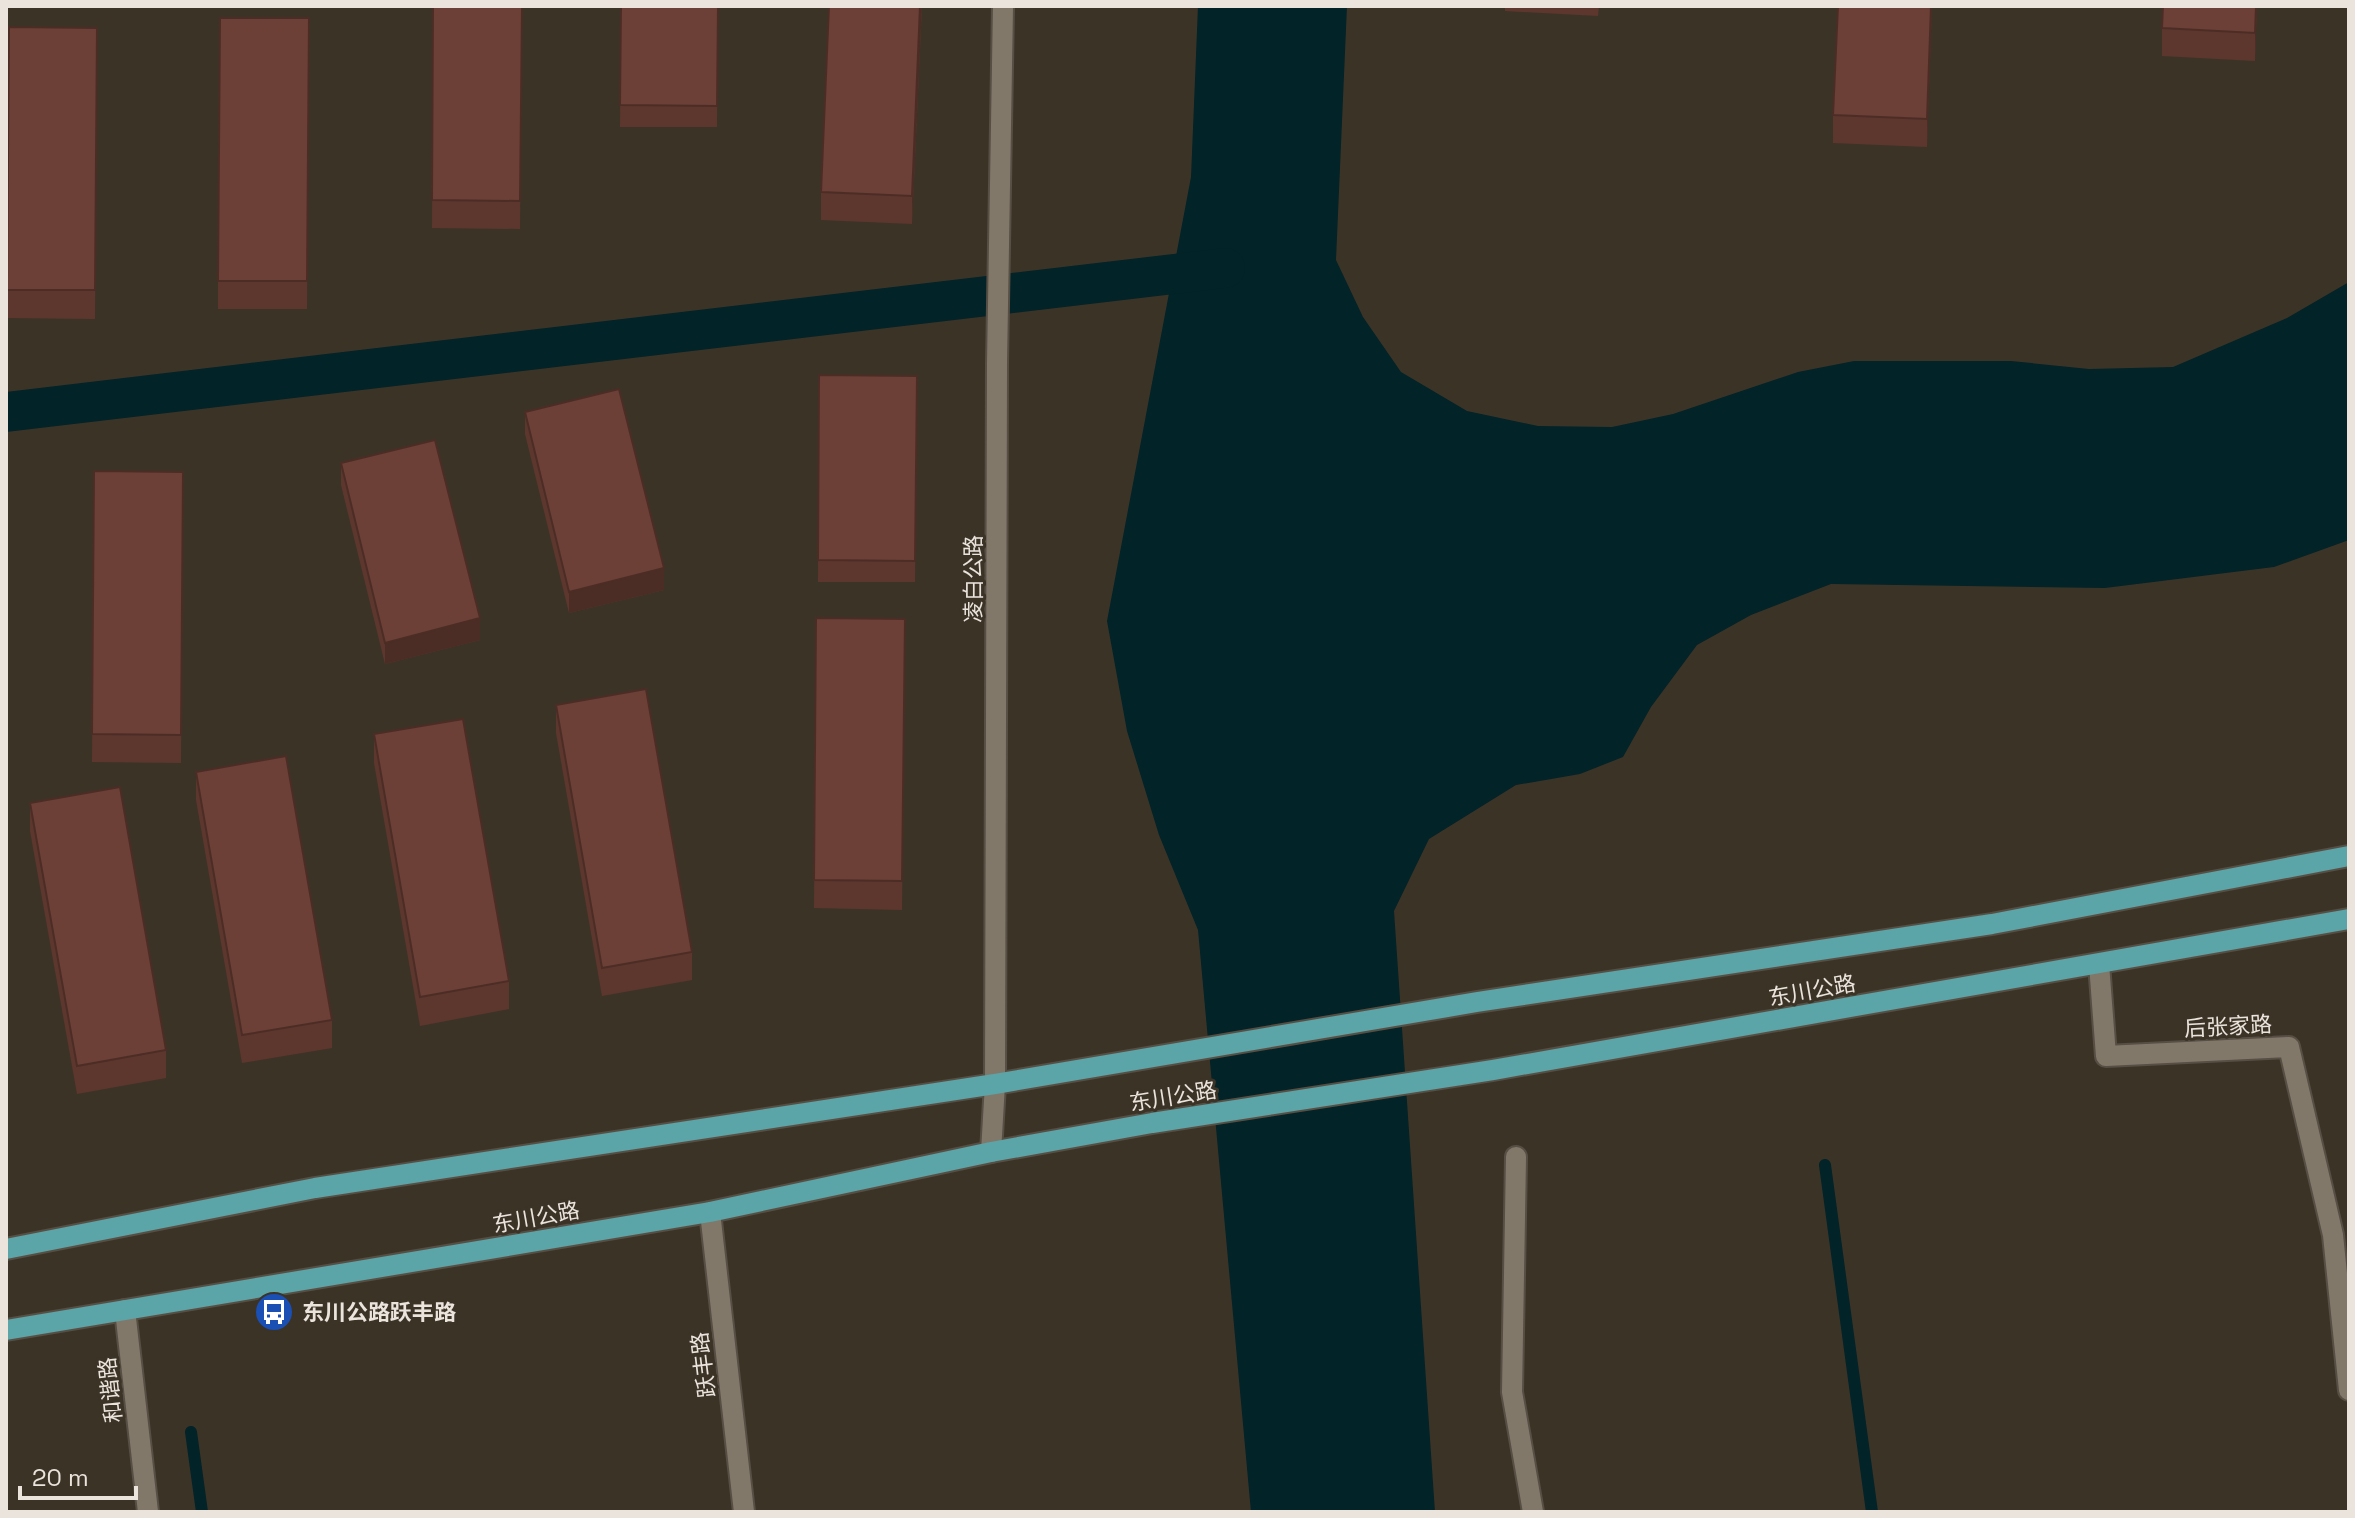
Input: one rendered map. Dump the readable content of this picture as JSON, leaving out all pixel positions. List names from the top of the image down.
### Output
{
  "streets": {
    "main road": ["东川公路"],
    "street": [
      "凌白公路",
      "后张家路",
      "跃丰路",
      "和谐路"
    ]
  },
  "crossings": [
    ["凌白公路", "东川公路"],
    ["东川公路", "后张家路"],
    ["东川公路", "跃丰路"],
    ["东川公路", "和谐路"]
  ],
  "places": {
    "bus stop": ["东川公路跃丰路"]
  },
  "scale_bar": "20 m"
}
